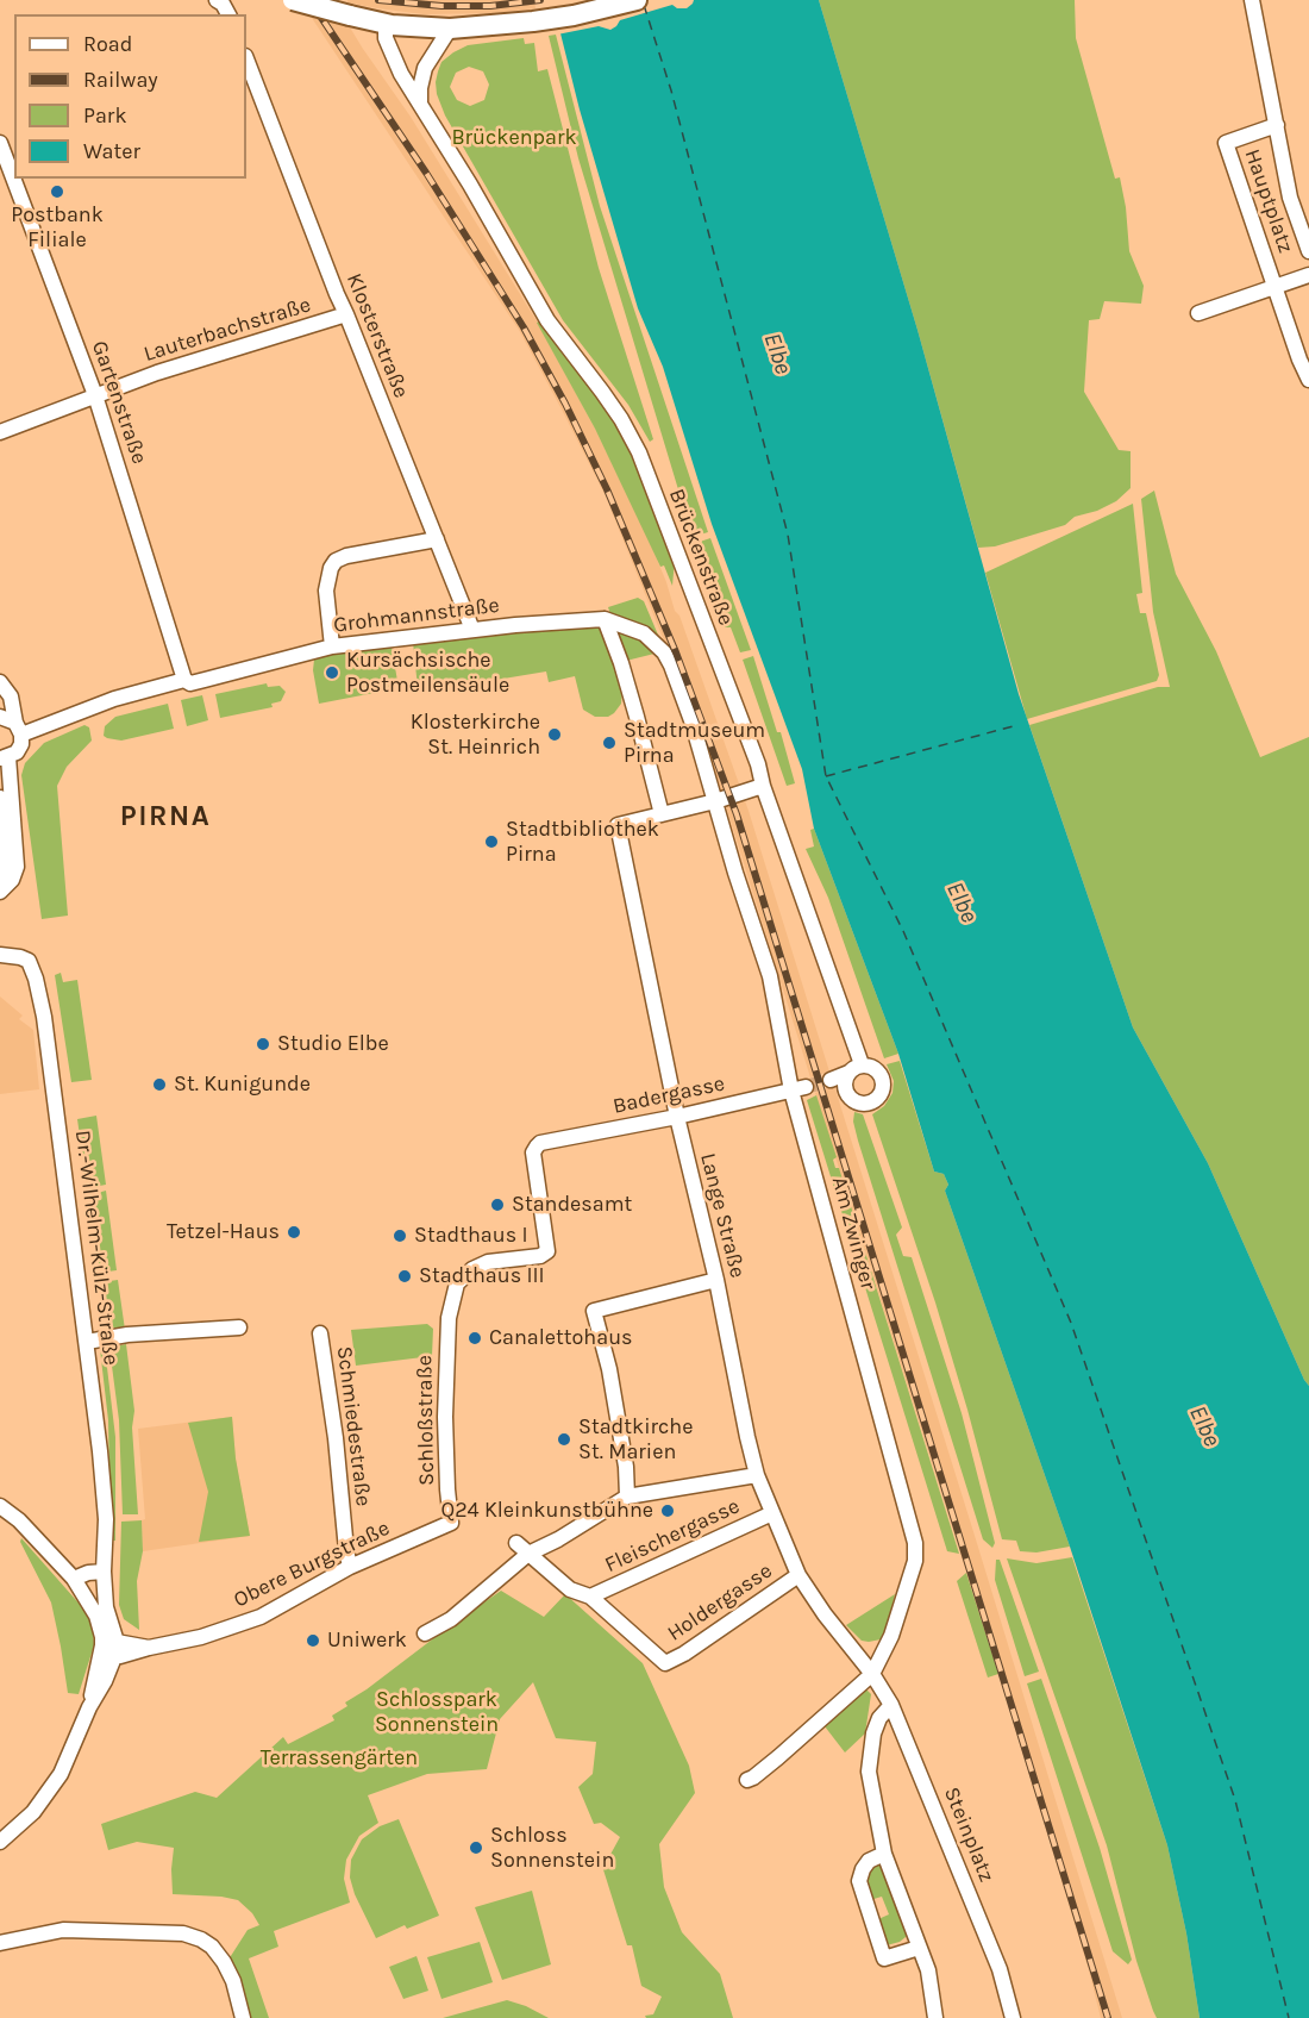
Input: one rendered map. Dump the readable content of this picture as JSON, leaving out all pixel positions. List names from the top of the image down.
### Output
{
  "streets": {
    "street": [
      "Hauptplatz",
      "Lauterbachstraße",
      "Klosterstraße",
      "Gartenstraße",
      "Brückenstraße",
      "Grohmannstraße",
      "Badergasse",
      "Lange Straße",
      "Am Zwinger",
      "Dr.-Wilhelm-Külz-Straße",
      "Schloßstraße",
      "Schmiedestraße",
      "Fleischergasse",
      "Obere Burgstraße",
      "Holdergasse",
      "Steinplatz"
    ]
  },
  "crossings": [
    ["Lauterbachstraße", "Klosterstraße"],
    ["Lauterbachstraße", "Gartenstraße"],
    ["Klosterstraße", "Grohmannstraße"],
    ["Gartenstraße", "Grohmannstraße"],
    ["Grohmannstraße", "Am Zwinger"],
    ["Badergasse", "Lange Straße"],
    ["Badergasse", "Am Zwinger"],
    ["Badergasse", "Schloßstraße"],
    ["Lange Straße", "Fleischergasse"],
    ["Lange Straße", "Holdergasse"],
    ["Lange Straße", "Steinplatz"],
    ["Am Zwinger", "Steinplatz"],
    ["Schloßstraße", "Obere Burgstraße"],
    ["Schmiedestraße", "Obere Burgstraße"],
    ["Fleischergasse", "Holdergasse"]
  ],
  "districts": ["PIRNA"],
  "water": ["Elbe"],
  "parks": ["Brückenpark", "Schlosspark Sonnenstein", "Terrassengärten"],
  "places": [
    "Postbank Filiale",
    "Kursächsische Postmeilensäule",
    "Klosterkirche St. Heinrich",
    "Stadtmuseum Pirna",
    "Stadtbibliothek Pirna",
    "Studio Elbe",
    "St. Kunigunde",
    "Standesamt",
    "Tetzel-Haus",
    "Stadthaus I",
    "Stadthaus III",
    "Canalettohaus",
    "Stadtkirche St. Marien",
    "Q24 Kleinkunstbühne",
    "Uniwerk",
    "Schloss Sonnenstein"
  ],
  "legend": [
    "Road",
    "Railway",
    "Park",
    "Water"
  ]
}
